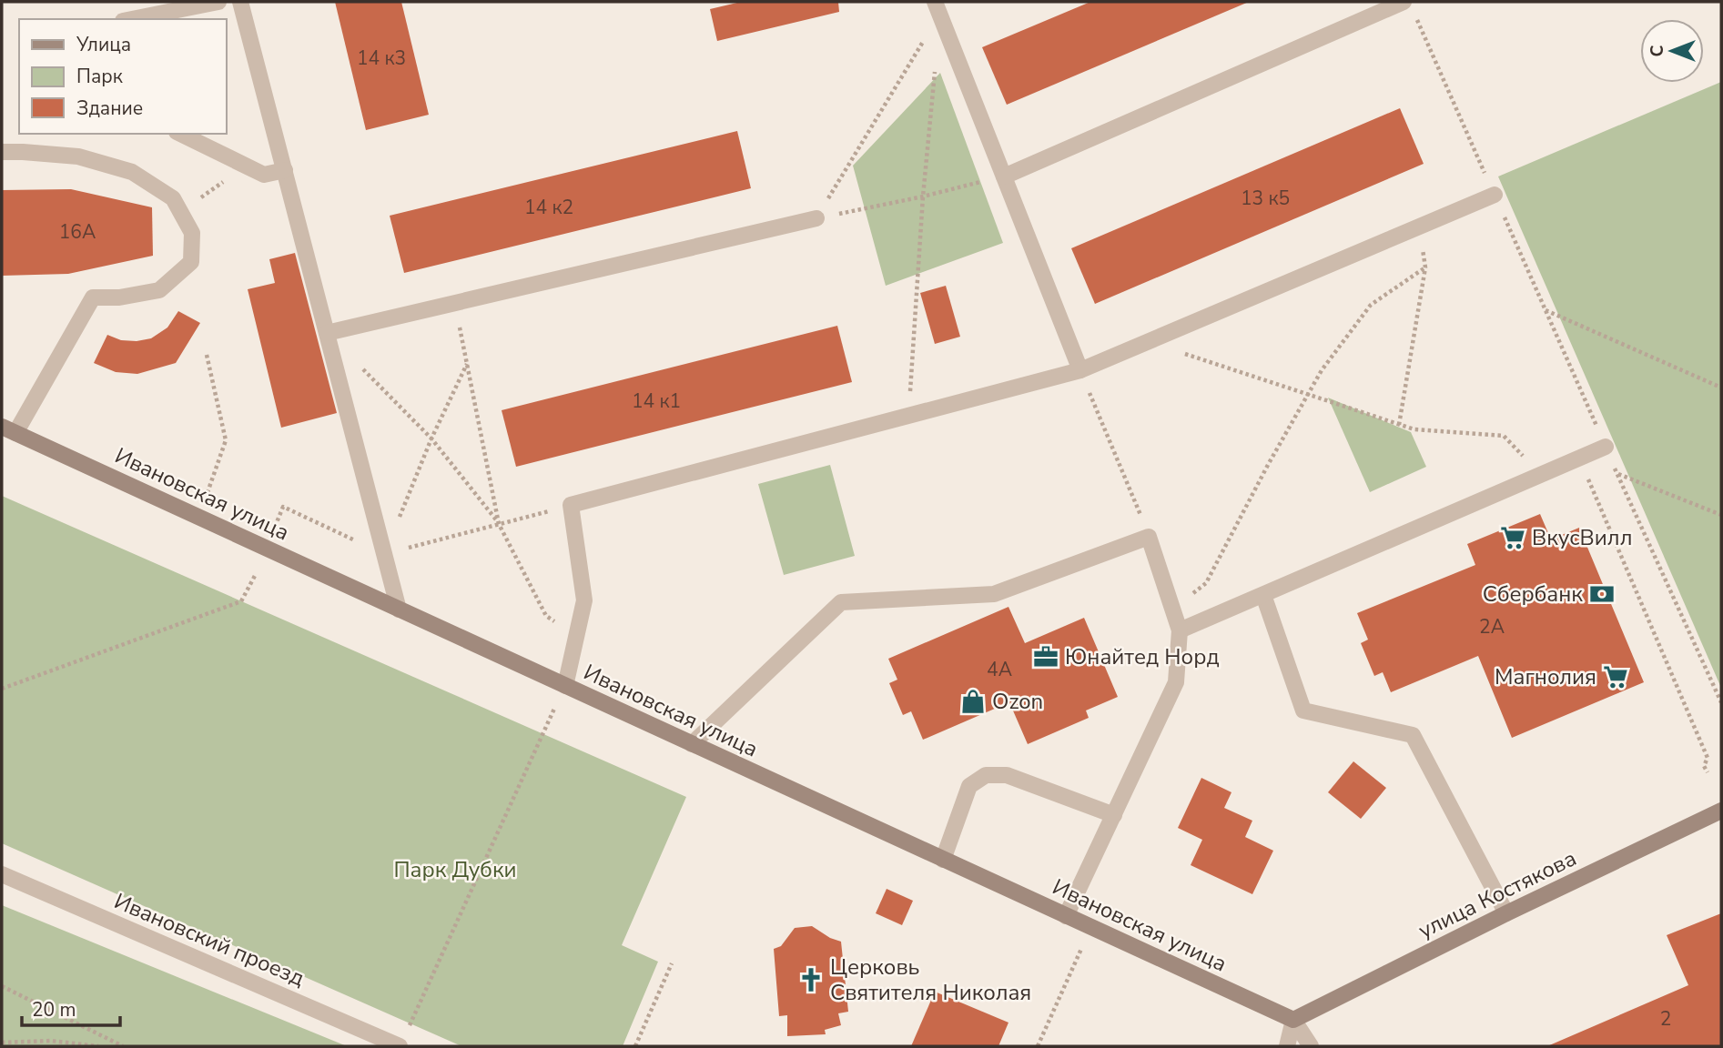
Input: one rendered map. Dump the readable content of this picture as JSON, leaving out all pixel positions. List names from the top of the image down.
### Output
{
  "streets": {
    "street": ["Ивановская улица", "улица Костякова", "Ивановский проезд"]
  },
  "crossings": [
    ["Ивановская улица", "улица Костякова"]
  ],
  "parks": ["Парк Дубки"],
  "places": {
    "supermarket": ["ВкусВилл", "Магнолия"],
    "bank": ["Сбербанк"],
    "office": ["Юнайтед Норд"],
    "shop": ["Ozon"],
    "church": ["Церковь Святителя Николая"]
  },
  "house_numbers": [
    "14 к3",
    "13 к5",
    "14 к2",
    "16А",
    "14 к1",
    "2А",
    "4А",
    "2"
  ],
  "legend": ["Улица", "Парк", "Здание"],
  "scale_bar": "20 m",
  "north": "left"
}
